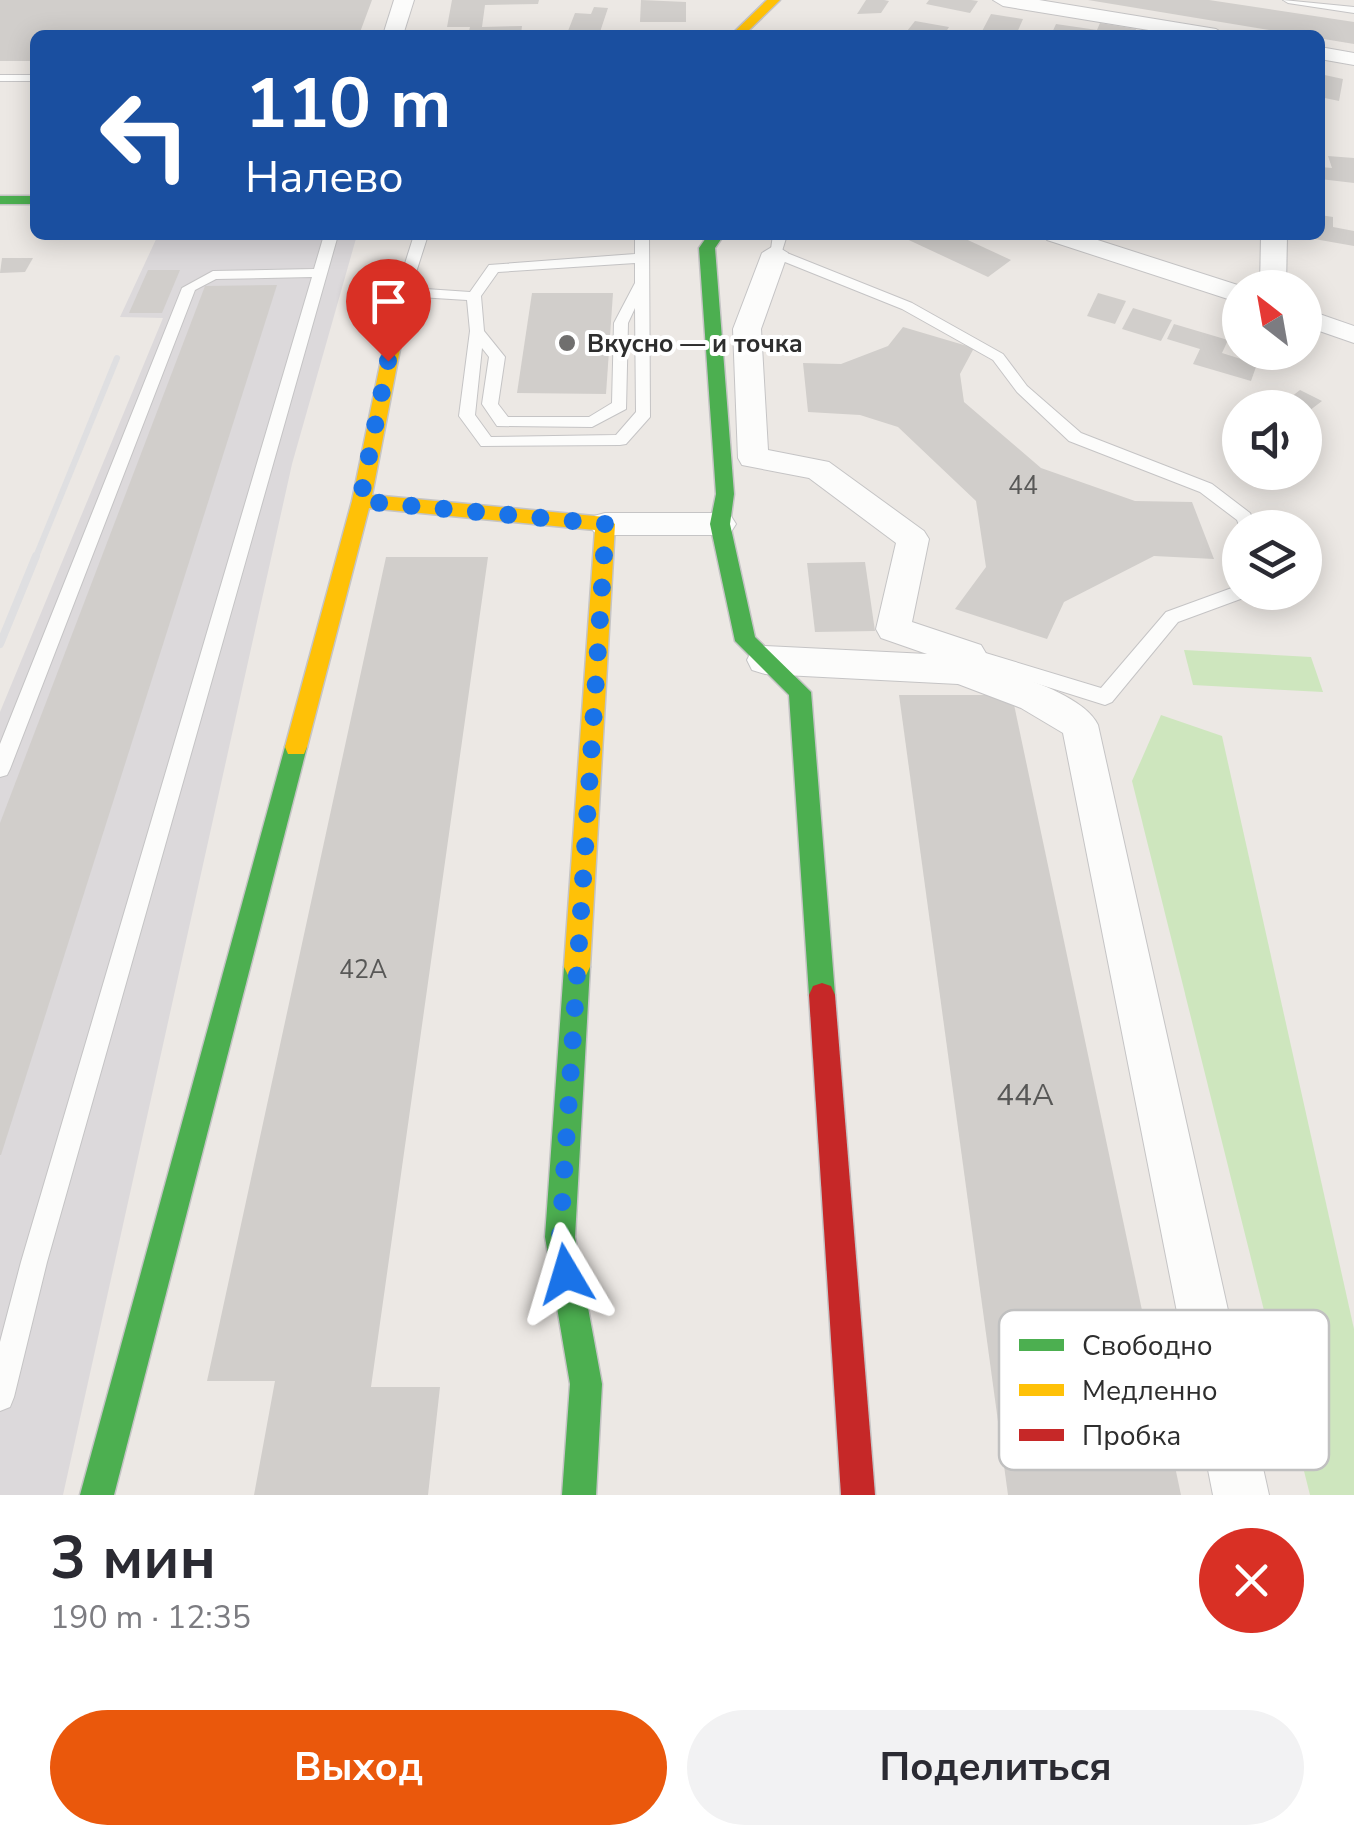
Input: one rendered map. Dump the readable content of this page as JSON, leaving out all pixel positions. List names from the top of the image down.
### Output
{
  "places": ["Вкусно — и точка"],
  "house_numbers": ["44", "42А", "44А"],
  "legend": ["Свободно", "Медленно", "Пробка"],
  "north": "top left",
  "page": {
    "turn": ["110 m", "Налево"],
    "heading": ["3 мин", "190 m · 12:35"],
    "buttons": ["Выход", "Поделиться"]
  }
}
